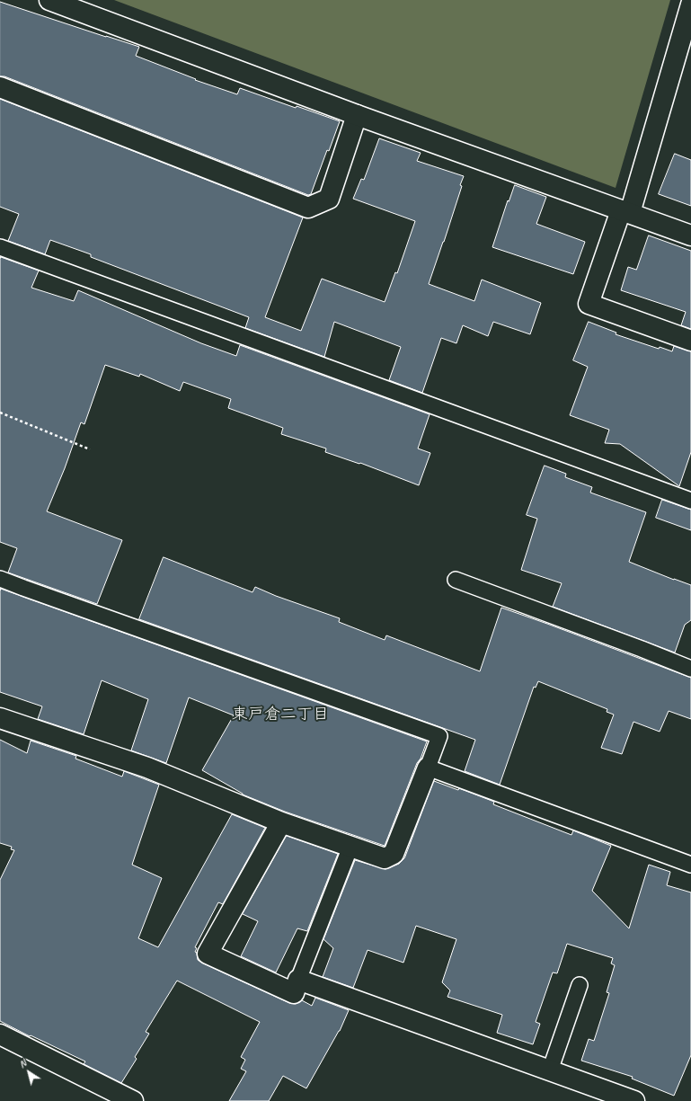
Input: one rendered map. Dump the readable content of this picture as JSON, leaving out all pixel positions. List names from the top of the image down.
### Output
{
  "districts": ["東戸倉二丁目"],
  "north": "top left"
}
